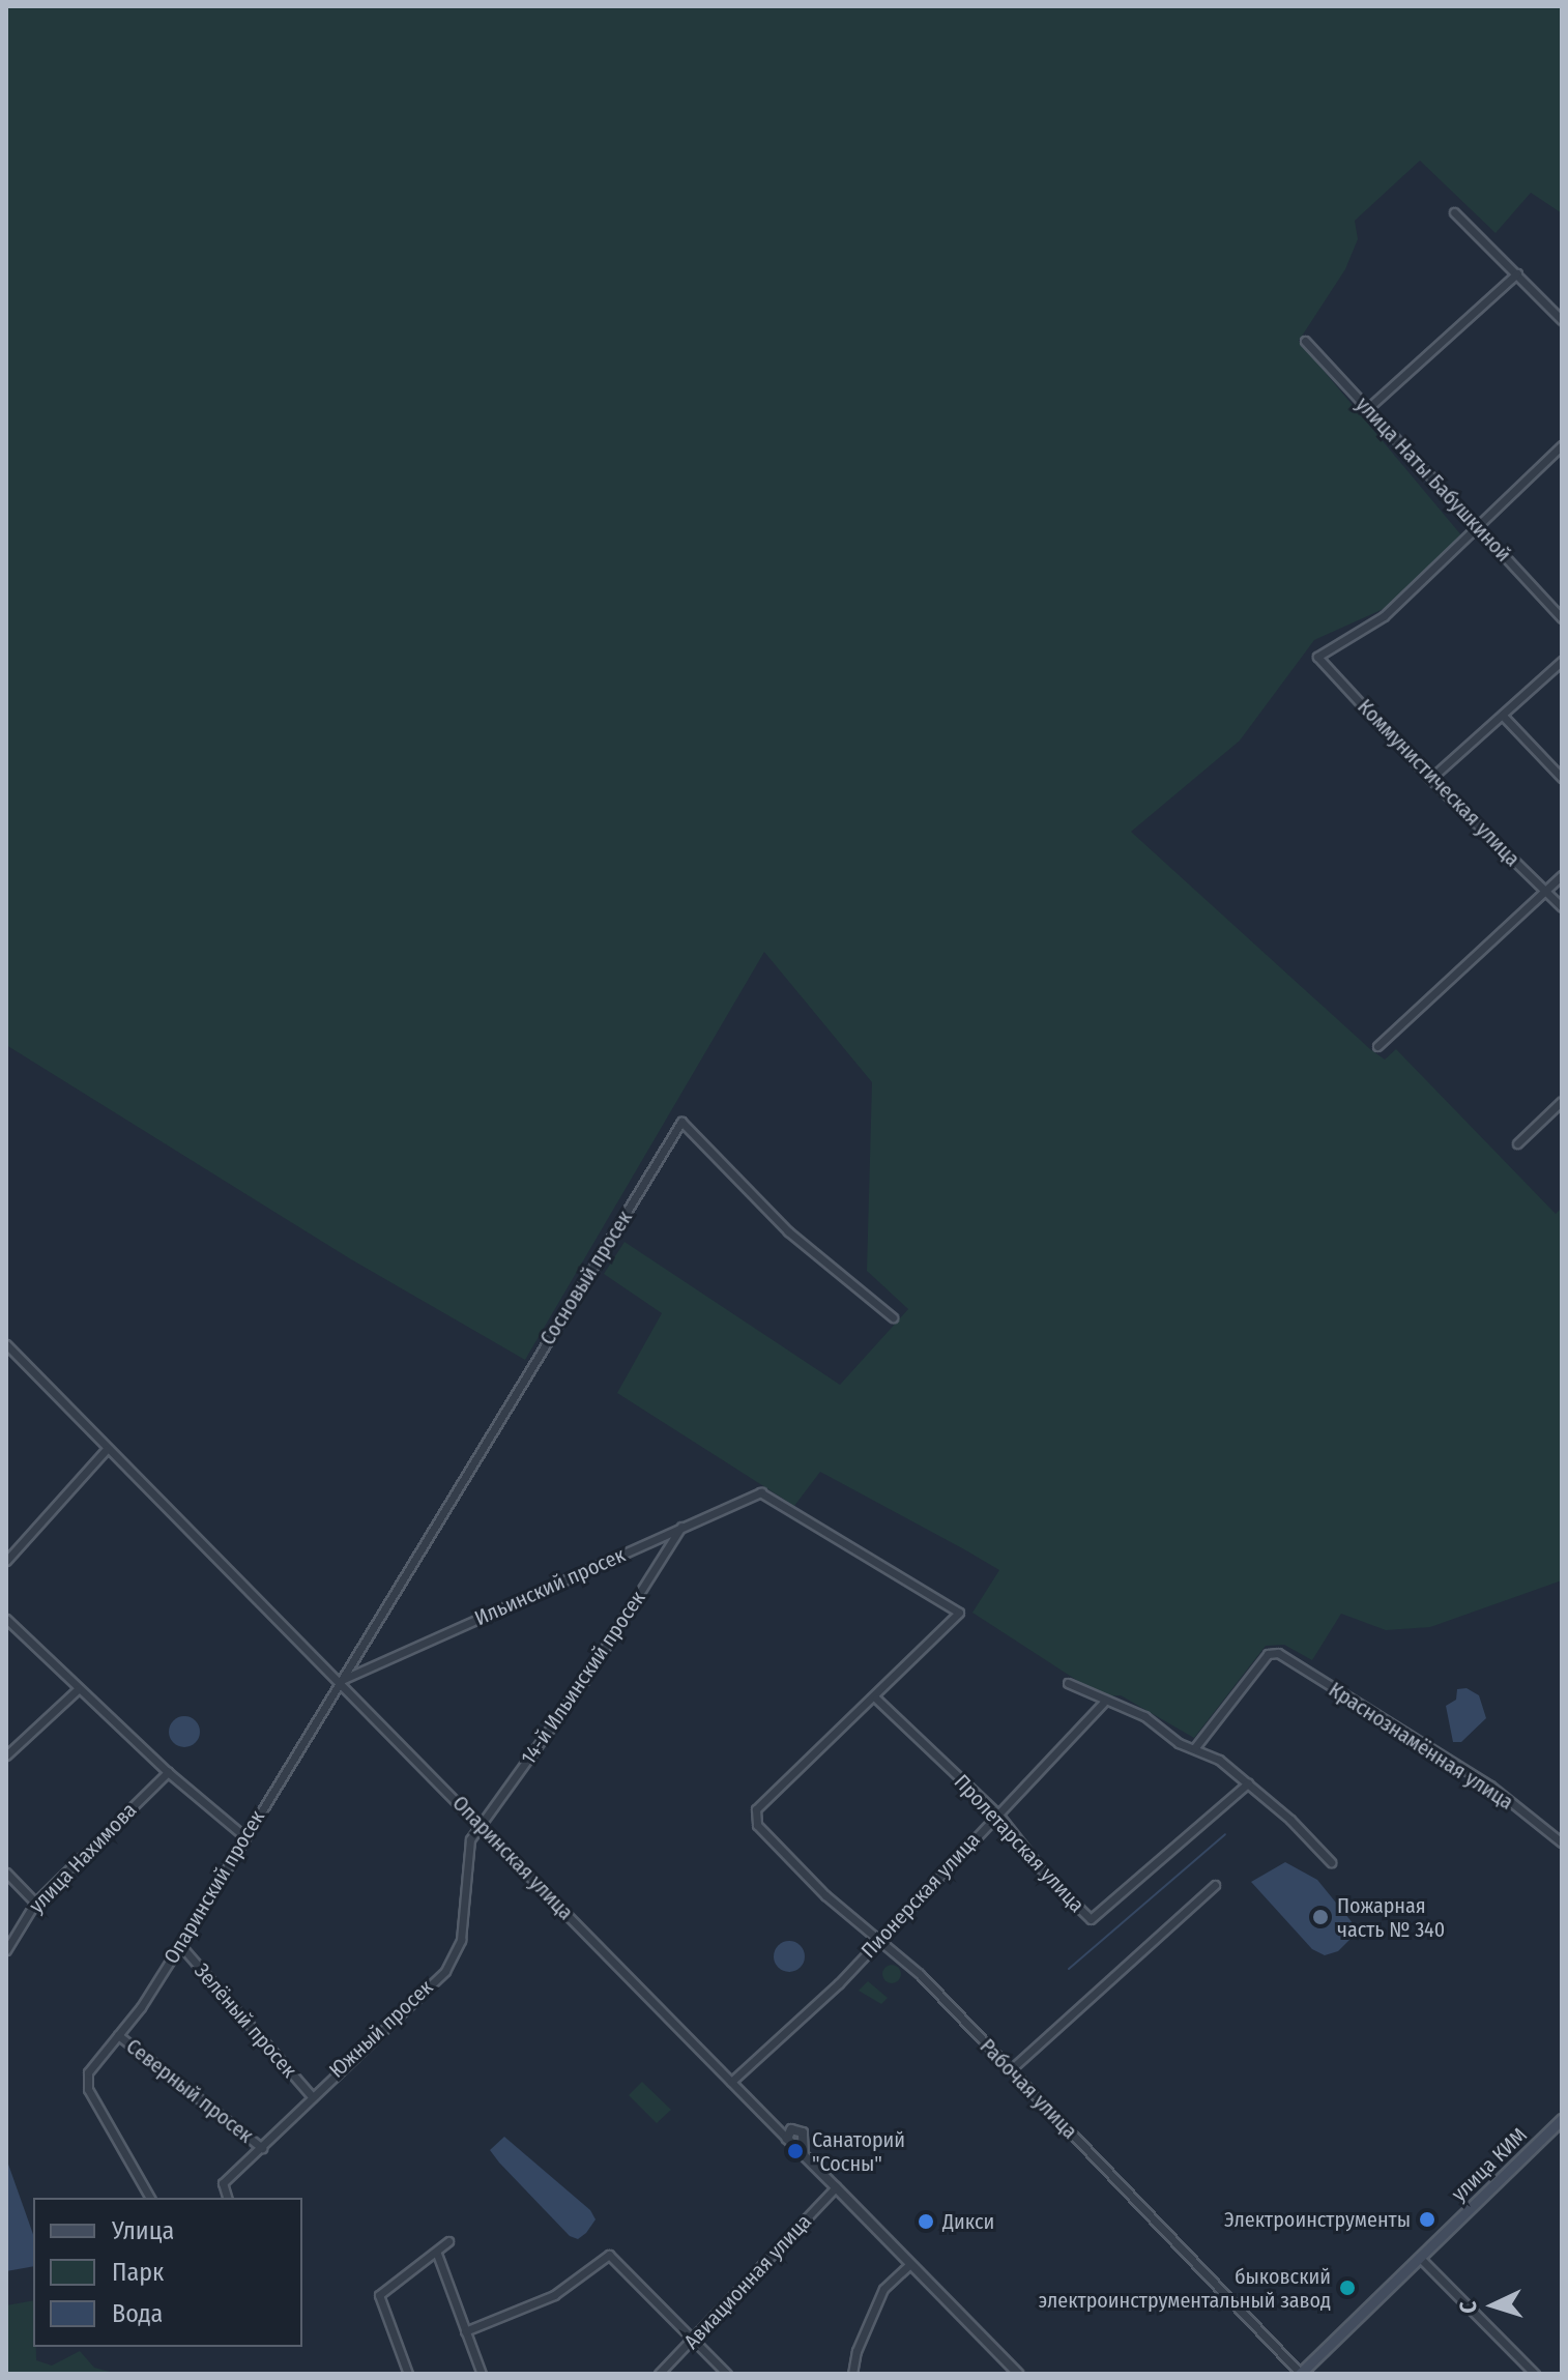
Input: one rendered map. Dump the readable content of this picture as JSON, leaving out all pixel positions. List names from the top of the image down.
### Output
{
  "streets": {
    "main road": ["улица КИМ"],
    "street": [
      "улица Наты Бабушкиной",
      "Коммунистическая улица",
      "Сосновый просек",
      "Ильинский просек",
      "14-й Ильинский просек",
      "Краснознамённая улица",
      "Пролетарская улица",
      "улица Нахимова",
      "Опаринская улица",
      "Опаринский просек",
      "Пионерская улица",
      "Зелёный просек",
      "Южный просек",
      "Рабочая улица",
      "Северный просек",
      "Авиационная улица"
    ]
  },
  "crossings": [
    ["улица Наты Бабушкиной", "Коммунистическая улица"],
    ["Сосновый просек", "Ильинский просек"],
    ["Сосновый просек", "Опаринская улица"],
    ["Сосновый просек", "Опаринский просек"],
    ["Ильинский просек", "14-й Ильинский просек"],
    ["Ильинский просек", "Пролетарская улица"],
    ["Ильинский просек", "Опаринская улица"],
    ["Ильинский просек", "Опаринский просек"],
    ["Ильинский просек", "Рабочая улица"],
    ["14-й Ильинский просек", "Опаринская улица"],
    ["14-й Ильинский просек", "Южный просек"],
    ["Пролетарская улица", "Пионерская улица"],
    ["Пролетарская улица", "Рабочая улица"],
    ["Опаринская улица", "Опаринский просек"],
    ["Опаринская улица", "Пионерская улица"],
    ["Опаринская улица", "Южный просек"],
    ["Опаринская улица", "Авиационная улица"],
    ["Опаринский просек", "Зелёный просек"],
    ["Опаринский просек", "Северный просек"],
    ["Пионерская улица", "Рабочая улица"],
    ["Зелёный просек", "Южный просек"],
    ["Южный просек", "Северный просек"],
    ["Рабочая улица", "улица КИМ"]
  ],
  "places": [
    "Пожарная часть № 340",
    "Санаторий \"Сосны\"",
    "Электроинструменты",
    "Дикси",
    "быковский электроинструментальный завод"
  ],
  "legend": ["Улица", "Парк", "Вода"],
  "north": "left"
}
